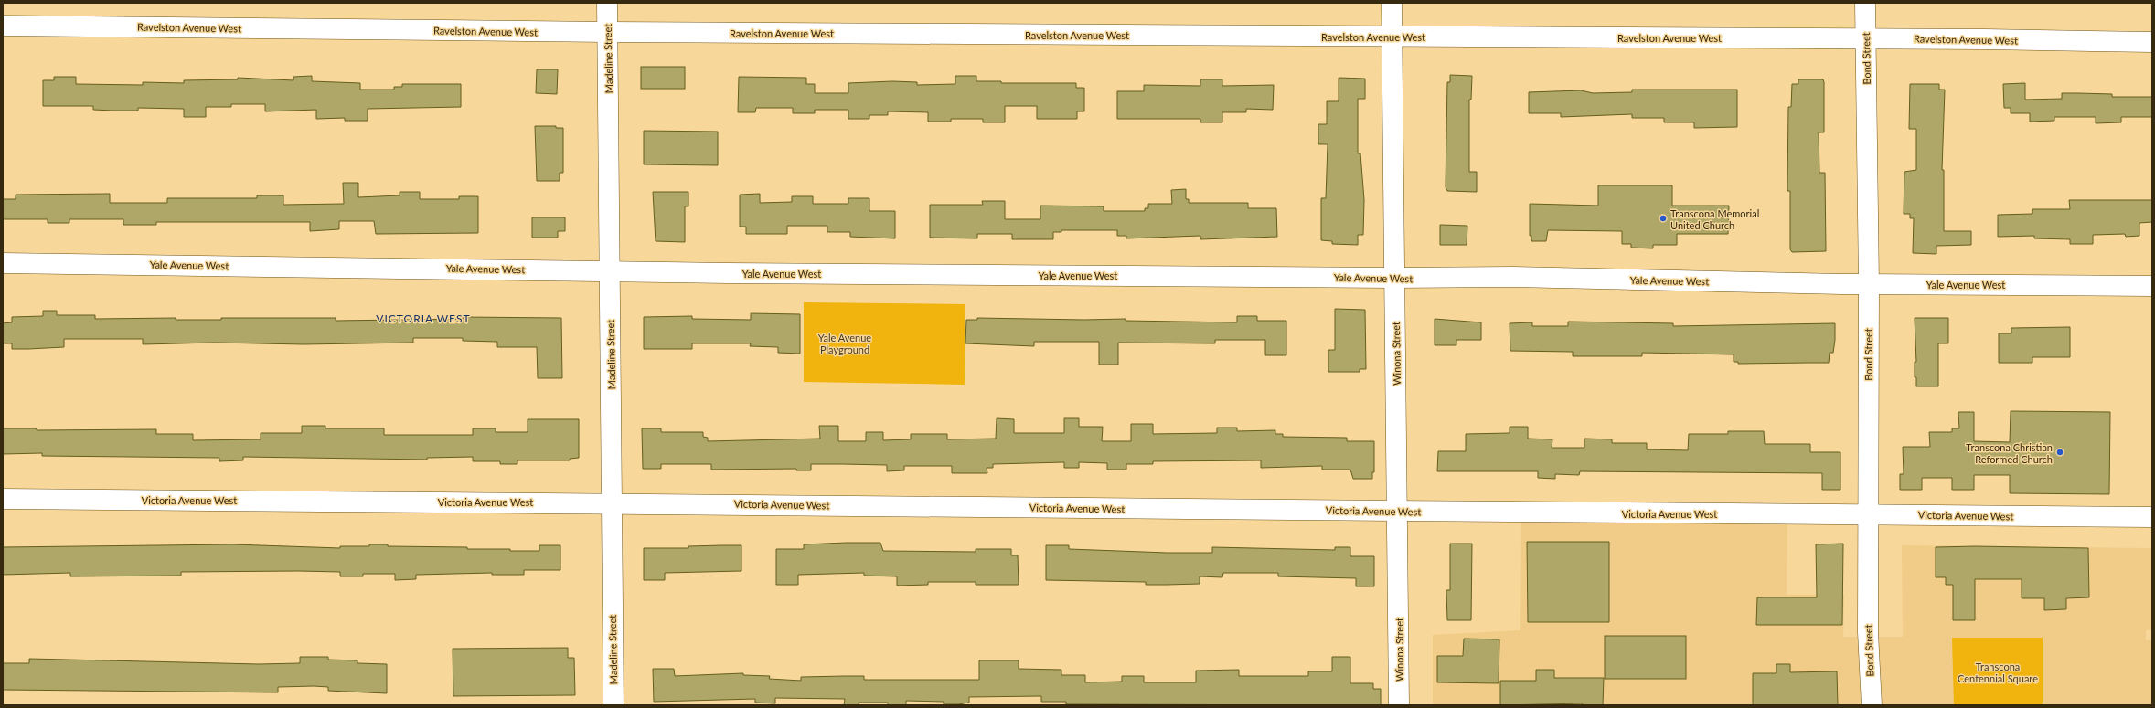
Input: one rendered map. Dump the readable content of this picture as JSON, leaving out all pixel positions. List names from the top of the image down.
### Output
{
  "streets": {
    "street": [
      "Ravelston Avenue West",
      "Madeline Street",
      "Bond Street",
      "Yale Avenue West",
      "Winona Street",
      "Victoria Avenue West"
    ]
  },
  "crossings": [
    ["Ravelston Avenue West", "Madeline Street"],
    ["Ravelston Avenue West", "Bond Street"],
    ["Ravelston Avenue West", "Winona Street"],
    ["Madeline Street", "Yale Avenue West"],
    ["Madeline Street", "Victoria Avenue West"],
    ["Bond Street", "Yale Avenue West"],
    ["Bond Street", "Victoria Avenue West"],
    ["Yale Avenue West", "Winona Street"],
    ["Winona Street", "Victoria Avenue West"]
  ],
  "districts": ["VICTORIA WEST"],
  "parks": ["Yale Avenue Playground", "Transcona Centennial Square"],
  "places": ["Transcona Memorial United Church", "Transcona Christian Reformed Church"]
}
